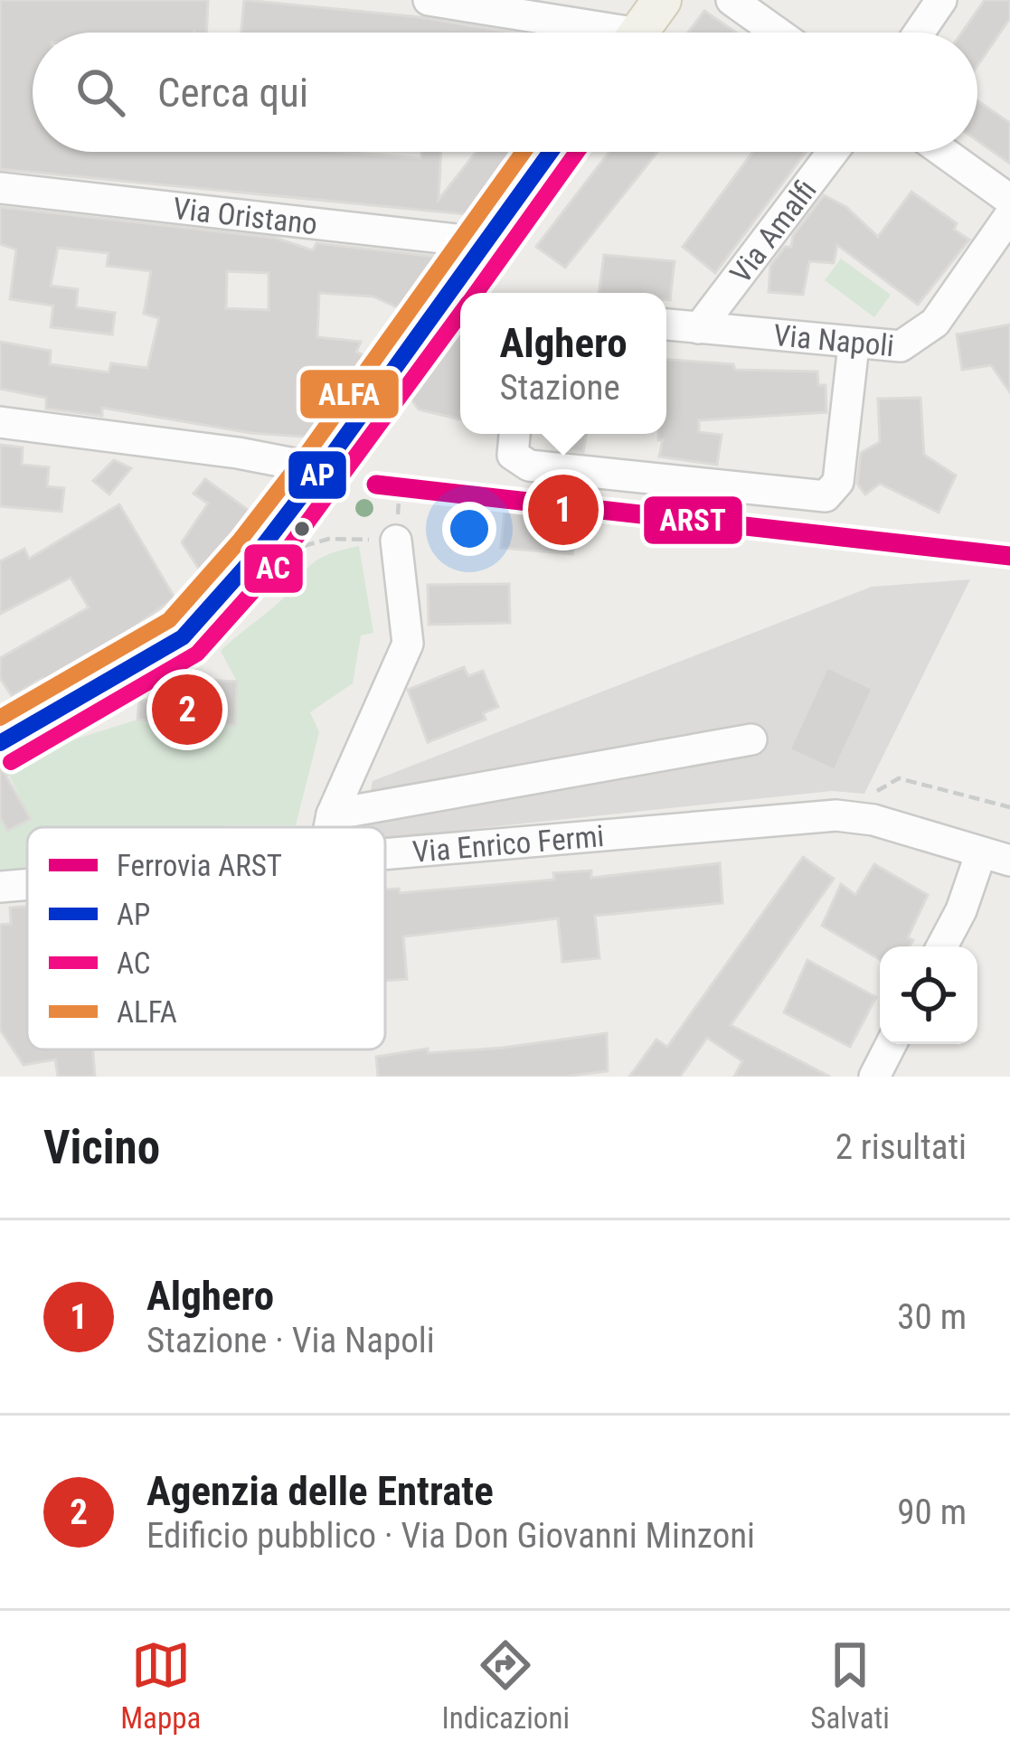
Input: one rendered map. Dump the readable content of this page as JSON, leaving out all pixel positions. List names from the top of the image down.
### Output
{
  "streets": {
    "street": [
      "Via Oristano",
      "Via Amalfi",
      "Via Napoli",
      "Via Enrico Fermi"
    ]
  },
  "crossings": [
    ["Via Amalfi", "Via Napoli"]
  ],
  "lines": [
    "transit line AP",
    "transit line AC",
    "transit line ALFA",
    "rail line ARST"
  ],
  "legend": [
    "Ferrovia ARST",
    "AP",
    "AC",
    "ALFA"
  ],
  "page": {
    "search": "Cerca qui",
    "popup": ["Alghero", "Stazione"],
    "pins": ["1", "2"],
    "heading": ["Vicino", "2 risultati"],
    "list": [
      {
        "mark": "1",
        "name": "Alghero",
        "note": "Stazione · Via Napoli",
        "value": "30 m"
      },
      {
        "mark": "2",
        "name": "Agenzia delle Entrate",
        "note": "Edificio pubblico · Via Don Giovanni Minzoni",
        "value": "90 m"
      }
    ],
    "nav": ["Mappa", "Indicazioni", "Salvati"]
  }
}
